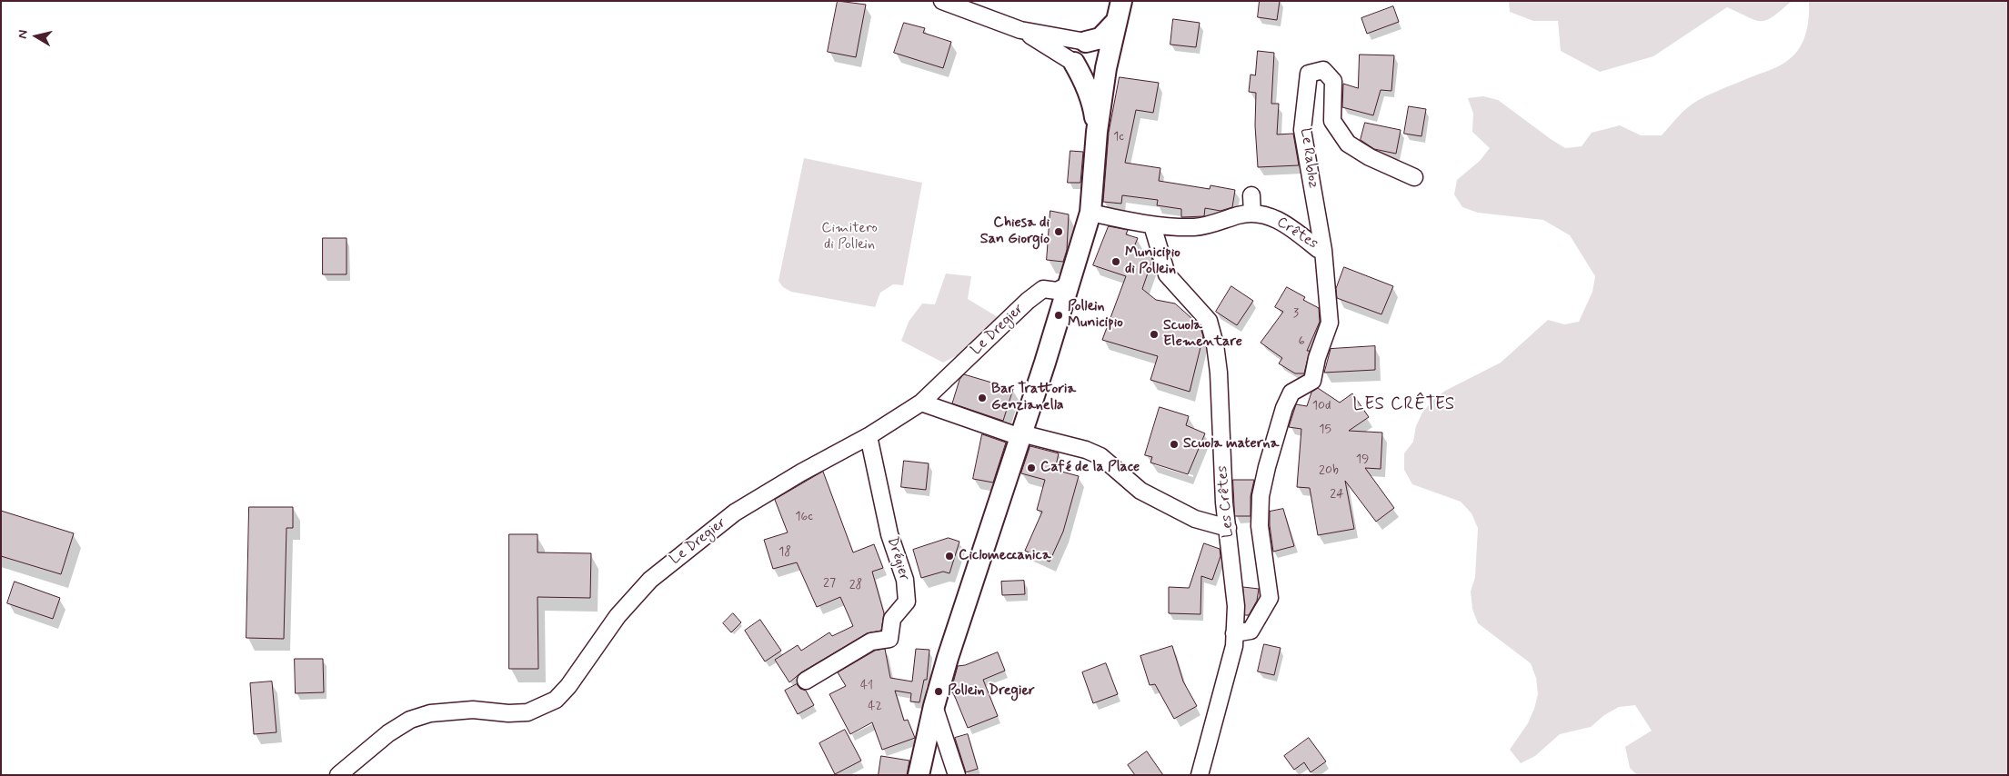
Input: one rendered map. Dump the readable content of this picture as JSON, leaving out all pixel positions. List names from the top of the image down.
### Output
{
  "streets": {
    "street": [
      "Le Rabloz",
      "Crêtes",
      "Le Dregier",
      "Les Crêtes",
      "Drégier"
    ]
  },
  "crossings": [
    ["Le Rabloz", "Crêtes"],
    ["Crêtes", "Les Crêtes"],
    ["Le Dregier", "Drégier"]
  ],
  "districts": ["LES CRÊTES"],
  "parks": ["Cimitero di Pollein"],
  "places": [
    "Chiesa di San Giorgio",
    "Municipio di Pollein",
    "Pollein Municipio",
    "Scuola Elementare",
    "Bar Trattoria Genzianella",
    "Scuola materna",
    "Café de la Place",
    "Ciclomeccanica",
    "Pollein Dregier"
  ],
  "house_numbers": [
    "1c",
    "3",
    "6",
    "10d",
    "15",
    "19",
    "20b",
    "24",
    "16c",
    "18",
    "27",
    "28",
    "41",
    "42"
  ],
  "north": "left"
}
